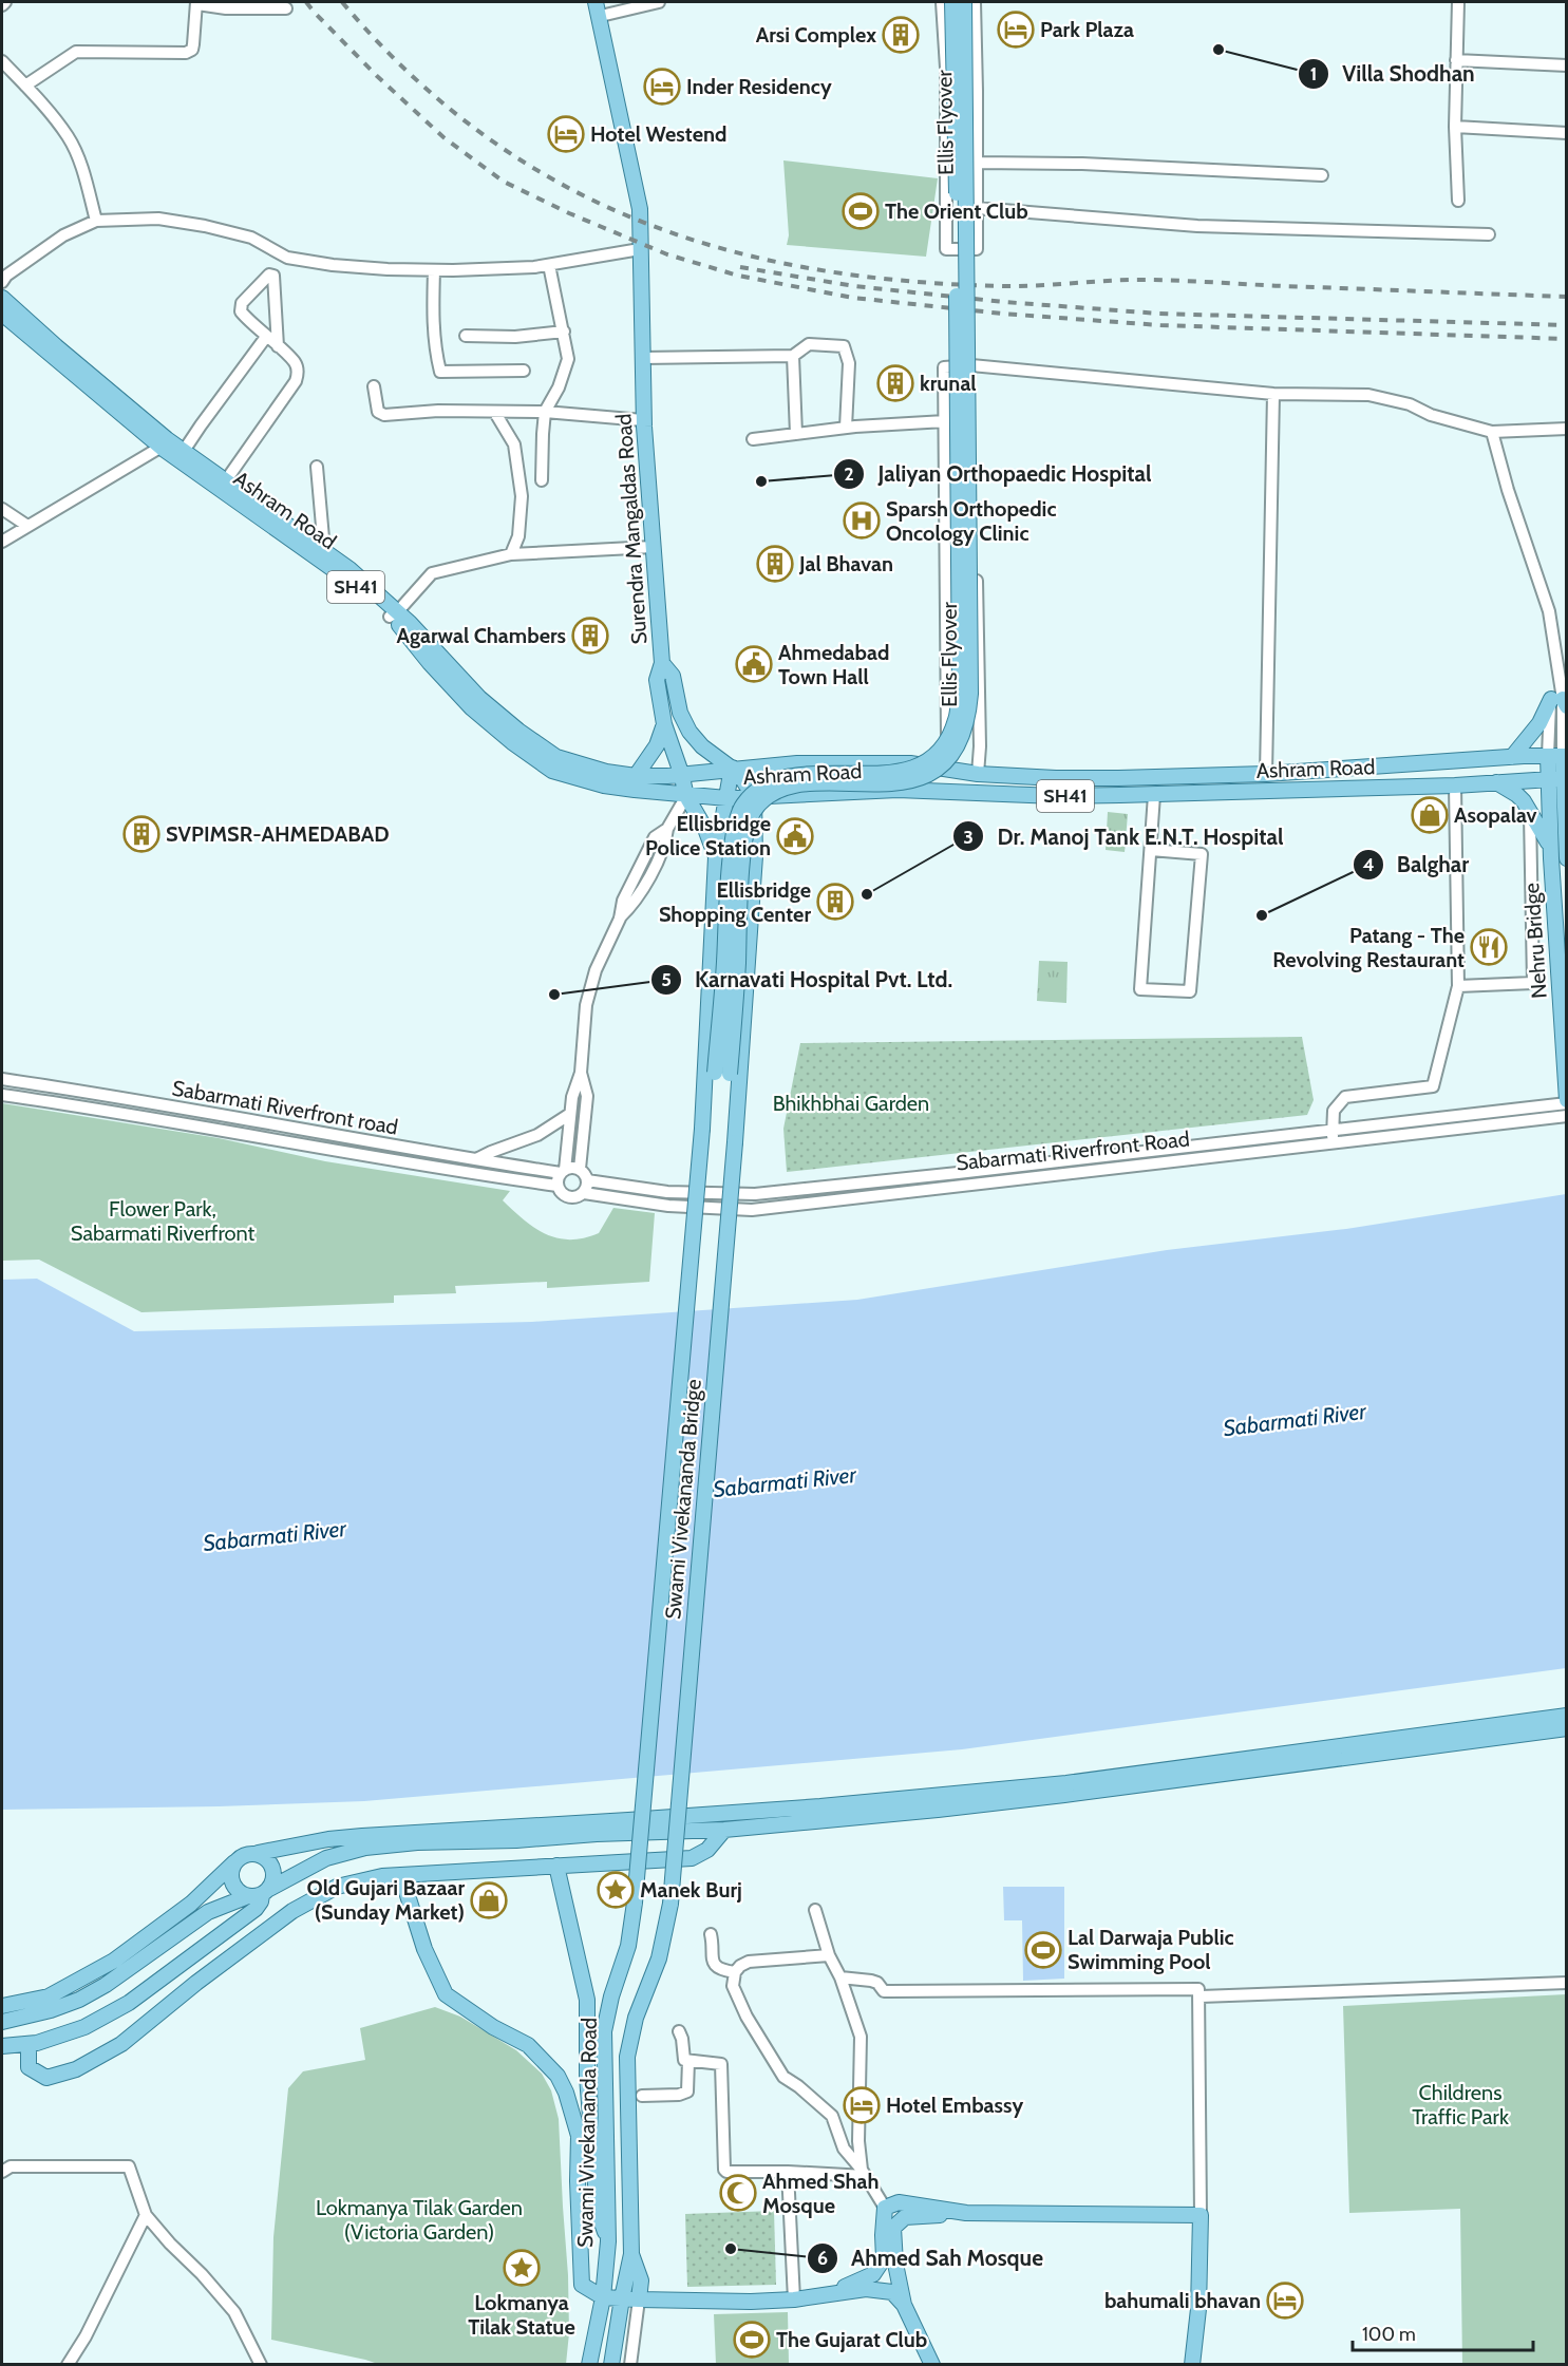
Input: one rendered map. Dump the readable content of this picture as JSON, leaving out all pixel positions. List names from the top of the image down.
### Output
{
  "streets": {
    "main road": [
      "Ellis Flyover",
      "Ashram Road",
      "Surendra Mangaldas Road",
      "SH41",
      "Nehru Bridge",
      "Swami Vivekananda Bridge",
      "Swami Vivekananda Road"
    ],
    "street": ["Sabarmati Riverfront road", "Sabarmati Riverfront Road"]
  },
  "crossings": [
    ["Ellis Flyover", "Swami Vivekananda Bridge"],
    ["Ashram Road", "Surendra Mangaldas Road"],
    ["Ashram Road", "Nehru Bridge"],
    ["Nehru Bridge", "Sabarmati Riverfront Road"],
    ["Sabarmati Riverfront road", "Sabarmati Riverfront Road"],
    ["Swami Vivekananda Bridge", "Swami Vivekananda Road"]
  ],
  "water": ["Sabarmati River"],
  "parks": [
    "Bhikhbhai Garden",
    "Flower Park, Sabarmati Riverfront",
    "Childrens Traffic Park",
    "Lokmanya Tilak Garden (Victoria Garden)"
  ],
  "places": {
    "hotel": [
      "Park Plaza",
      "Inder Residency",
      "Hotel Westend",
      "Hotel Embassy",
      "bahumali bhavan"
    ],
    "building": [
      "Arsi Complex",
      "krunal",
      "Jal Bhavan",
      "Agarwal Chambers",
      "SVPIMSR-AHMEDABAD",
      "Ellisbridge Shopping Center"
    ],
    "other": [
      "Villa Shodhan",
      "Jaliyan Orthopaedic Hospital",
      "Dr. Manoj Tank E.N.T. Hospital",
      "Balghar",
      "Karnavati Hospital Pvt. Ltd.",
      "Ahmed Sah Mosque"
    ],
    "sports": ["The Orient Club", "Lal Darwaja Public Swimming Pool", "The Gujarat Club"],
    "hospital": ["Sparsh Orthopedic Oncology Clinic"],
    "public building": ["Ahmedabad Town Hall", "Ellisbridge Police Station"],
    "shop": ["Asopalav", "Old Gujari Bazaar (Sunday Market)"],
    "restaurant": ["Patang - The Revolving Restaurant"],
    "place": ["Manek Burj", "Lokmanya Tilak Statue"],
    "mosque": ["Ahmed Shah Mosque"]
  },
  "scale_bar": "100 m"
}
